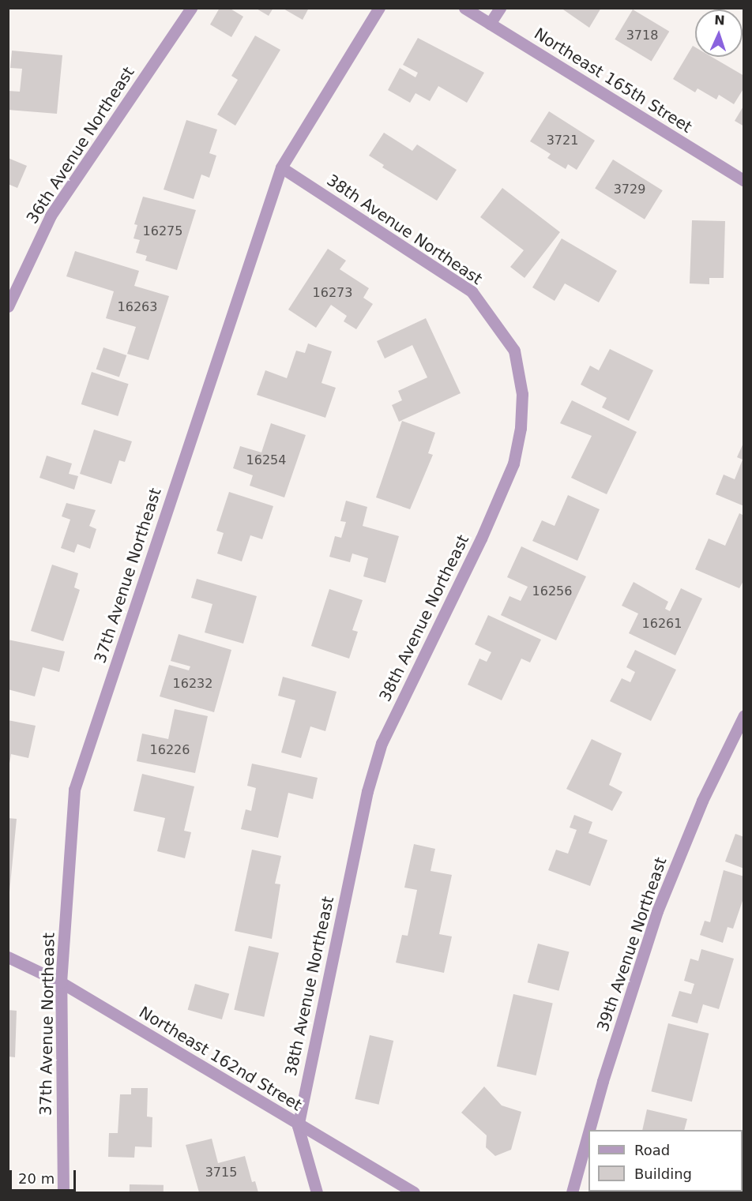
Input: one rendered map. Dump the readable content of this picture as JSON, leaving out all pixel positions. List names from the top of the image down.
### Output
{
  "streets": {
    "street": [
      "Northeast 165th Street",
      "36th Avenue Northeast",
      "38th Avenue Northeast",
      "37th Avenue Northeast",
      "39th Avenue Northeast",
      "Northeast 162nd Street"
    ]
  },
  "crossings": [
    ["38th Avenue Northeast", "37th Avenue Northeast"],
    ["38th Avenue Northeast", "Northeast 162nd Street"],
    ["37th Avenue Northeast", "Northeast 162nd Street"]
  ],
  "house_numbers": [
    "3718",
    "3721",
    "3729",
    "16275",
    "16273",
    "16263",
    "16254",
    "16256",
    "16261",
    "16232",
    "16226",
    "3715"
  ],
  "legend": ["Road", "Building"],
  "scale_bar": "20 m",
  "north": "top"
}
